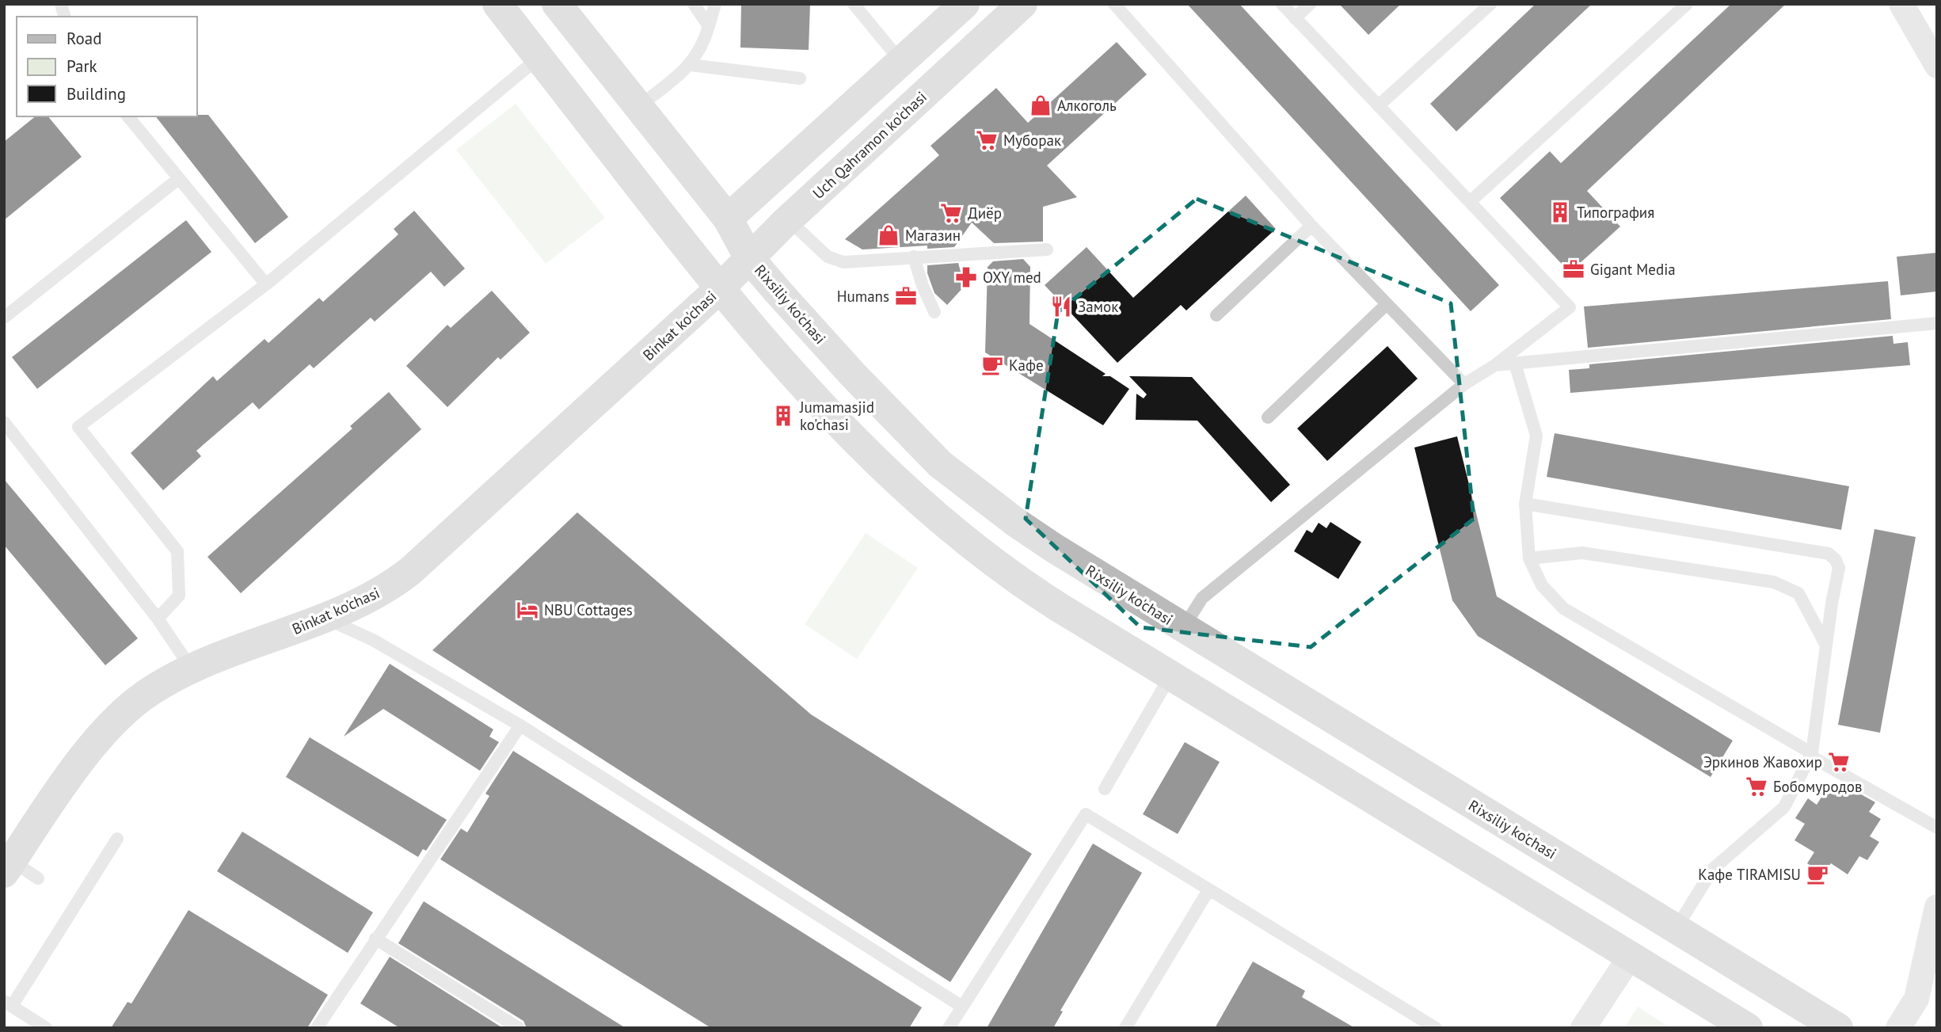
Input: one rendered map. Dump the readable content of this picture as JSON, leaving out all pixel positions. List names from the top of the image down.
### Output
{
  "streets": {
    "main road": ["Uch Qahramon ko'chasi", "Rixsiliy ko'chasi", "Binkat ko'chasi"]
  },
  "crossings": [
    ["Uch Qahramon ko'chasi", "Rixsiliy ko'chasi"],
    ["Uch Qahramon ko'chasi", "Binkat ko'chasi"]
  ],
  "places": {
    "shop": ["Алкоголь", "Магазин"],
    "supermarket": [
      "Муборак",
      "Диёр",
      "Эркинов Жавохир",
      "Бобомуродов"
    ],
    "building": ["Типография", "Jumamasjid ko'chasi"],
    "office": ["Gigant Media", "Humans"],
    "pharmacy": ["OXY med"],
    "restaurant": ["Замок"],
    "cafe": ["Кафе", "Кафе TIRAMISU"],
    "hotel": ["NBU Cottages"]
  },
  "legend": ["Road", "Park", "Building"]
}
